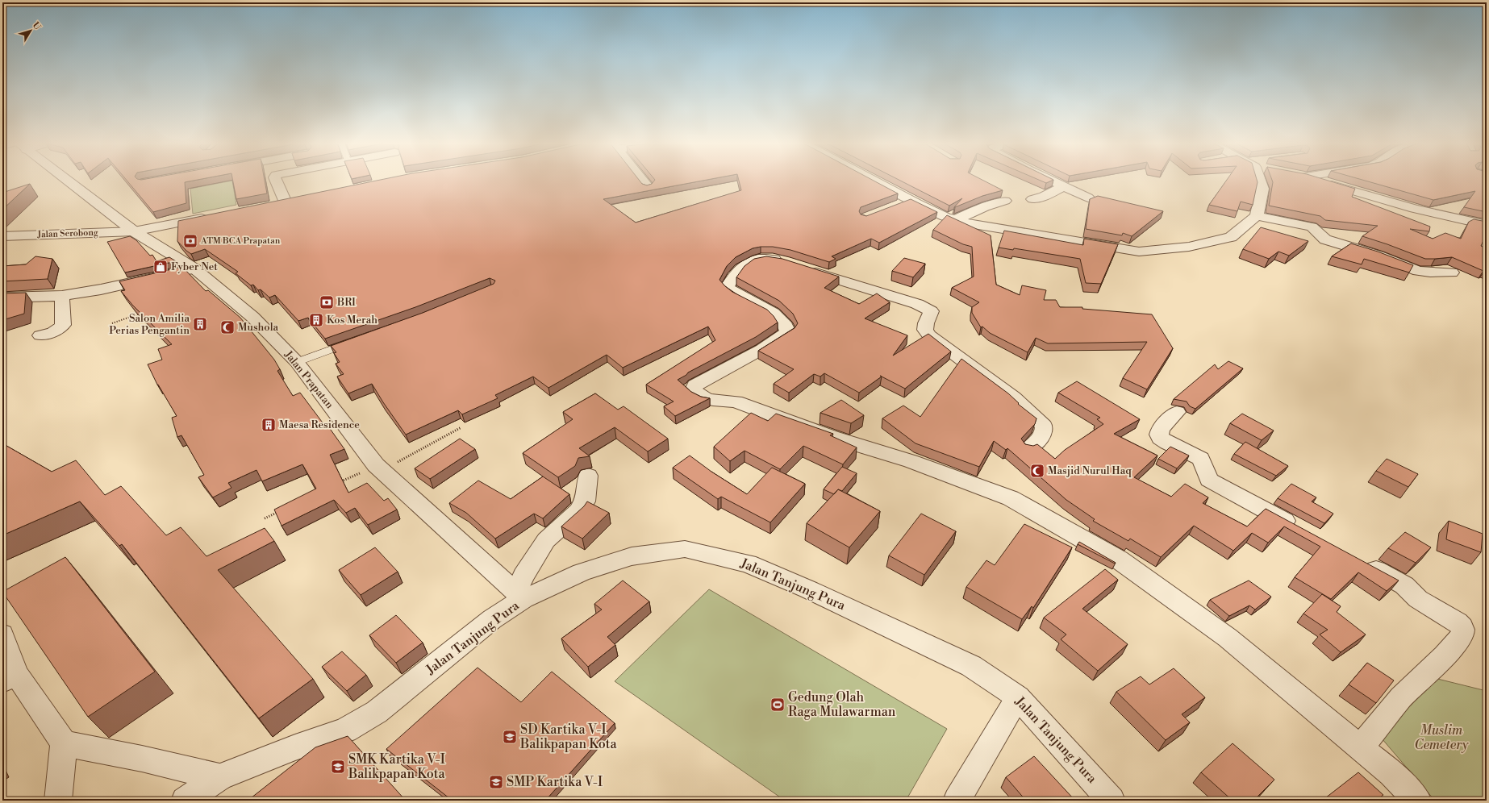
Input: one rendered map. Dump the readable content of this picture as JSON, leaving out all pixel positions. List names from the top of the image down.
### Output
{
  "streets": {
    "street": ["Jalan Serobong", "Jalan Prapatan", "Jalan Tanjung Pura"]
  },
  "crossings": [
    ["Jalan Serobong", "Jalan Prapatan"],
    ["Jalan Prapatan", "Jalan Tanjung Pura"]
  ],
  "parks": ["Muslim Cemetery"],
  "places": {
    "bank": ["ATM BCA Prapatan", "BRI"],
    "shop": ["Fyber Net"],
    "building": ["Kos Merah", "Salon Amilia Perias Pengantin", "Maesa Residence"],
    "mosque": ["Mushola", "Masjid Nurul Haq"],
    "sports": ["Gedung Olah Raga Mulawarman"],
    "school or university": ["SD Kartika V-I Balikpapan Kota", "SMK Kartika V-I Balikpapan Kota", "SMP Kartika V-I"]
  },
  "north": "top right"
}
